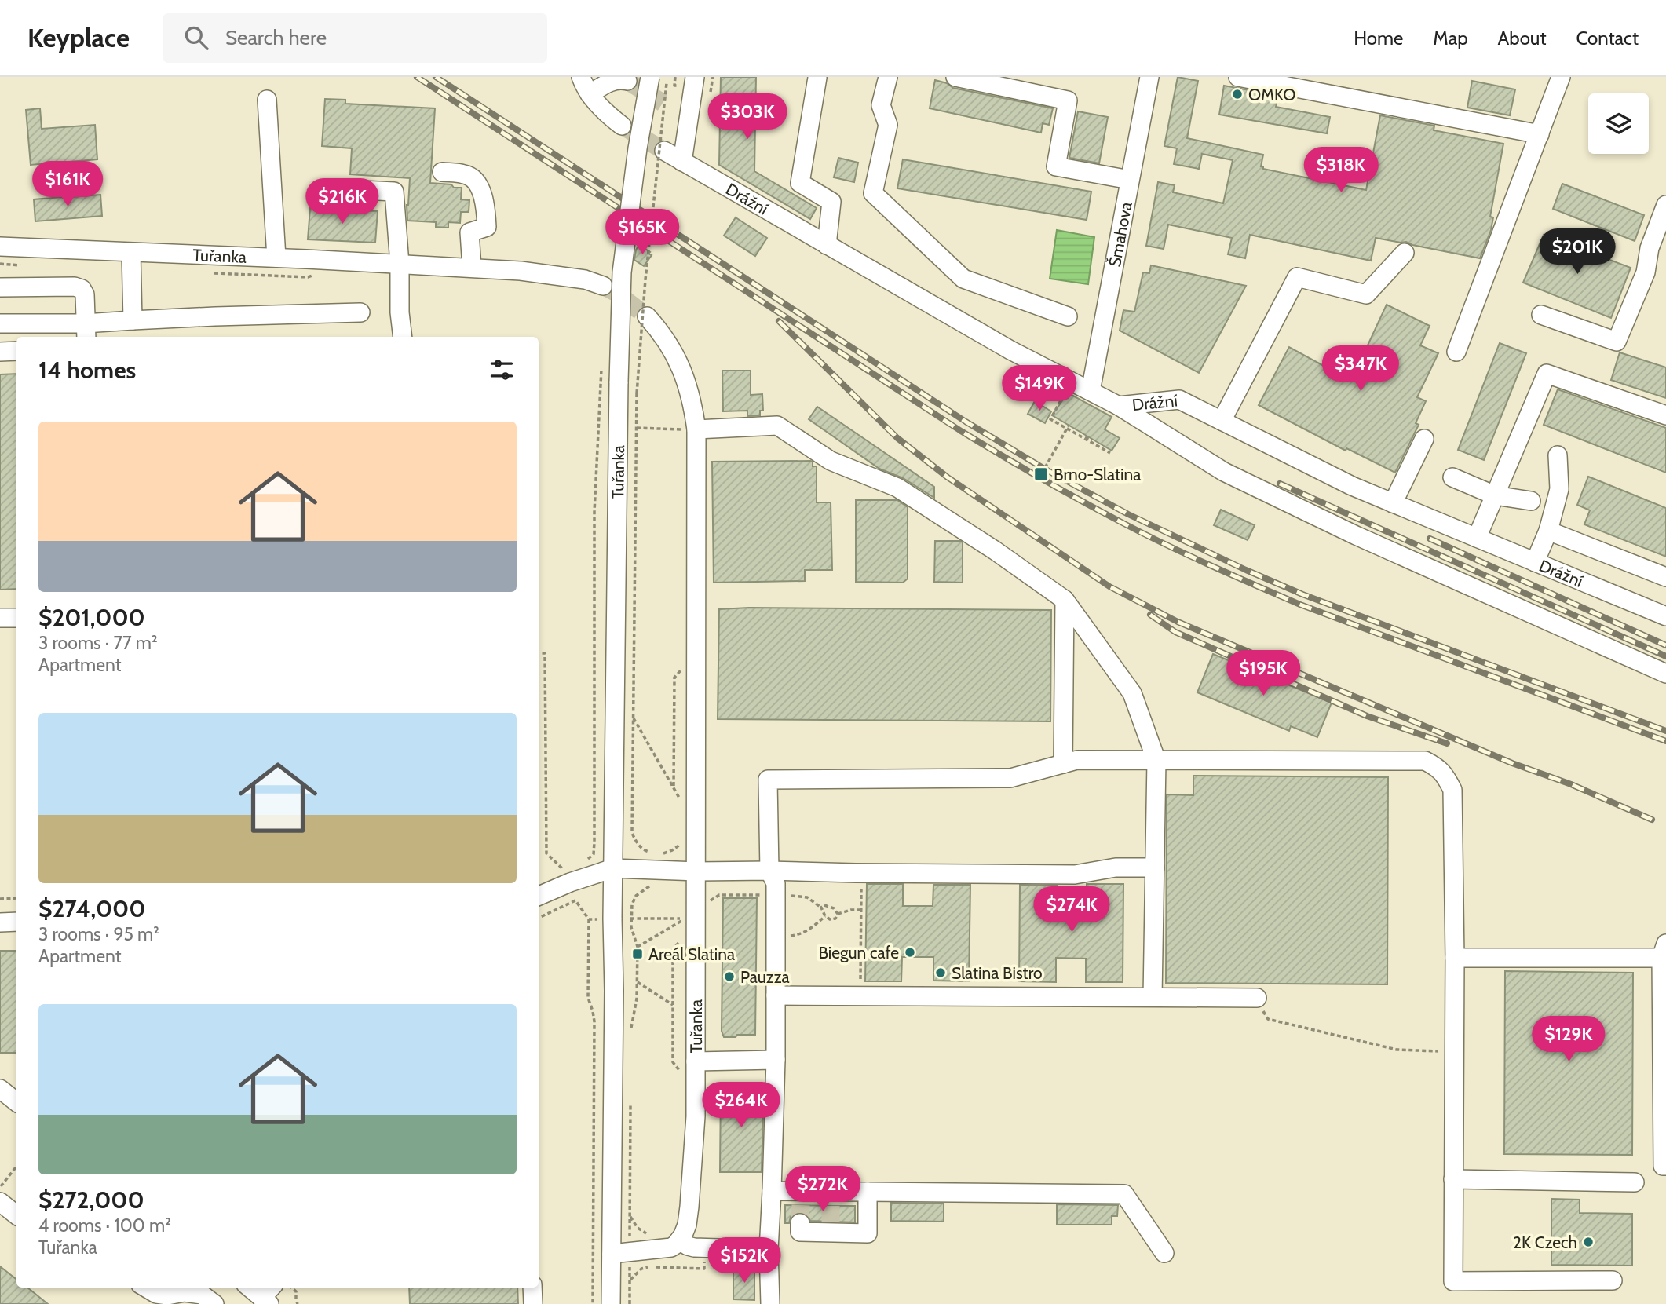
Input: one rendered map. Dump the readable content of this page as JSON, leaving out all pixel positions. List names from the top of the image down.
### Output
{
  "streets": {
    "street": ["Drážní", "Šmahova", "Tuřanka"]
  },
  "crossings": [
    ["Drážní", "Šmahova"]
  ],
  "places": {
    "other": [
      "OMKO",
      "Biegun cafe",
      "Slatina Bistro",
      "Pauzza",
      "2K Czech"
    ],
    "transit": ["Brno-Slatina", "Areál Slatina"]
  },
  "page": {
    "header": "Keyplace",
    "search": "Search here",
    "nav": [
      "Home",
      "Map",
      "About",
      "Contact"
    ],
    "price": [
      "$303K",
      "$318K",
      "$161K",
      "$216K",
      "$165K",
      "$201K",
      "$347K",
      "$149K",
      "$195K",
      "$274K",
      "$129K",
      "$264K",
      "$272K",
      "$152K"
    ],
    "heading": "14 homes",
    "list": [
      {
        "name": "$201,000",
        "note": "3 rooms · 77 m² · Apartment"
      },
      {
        "name": "$274,000",
        "note": "3 rooms · 95 m² · Apartment"
      },
      {
        "name": "$272,000",
        "note": "4 rooms · 100 m² · Tuřanka"
      }
    ]
  }
}
